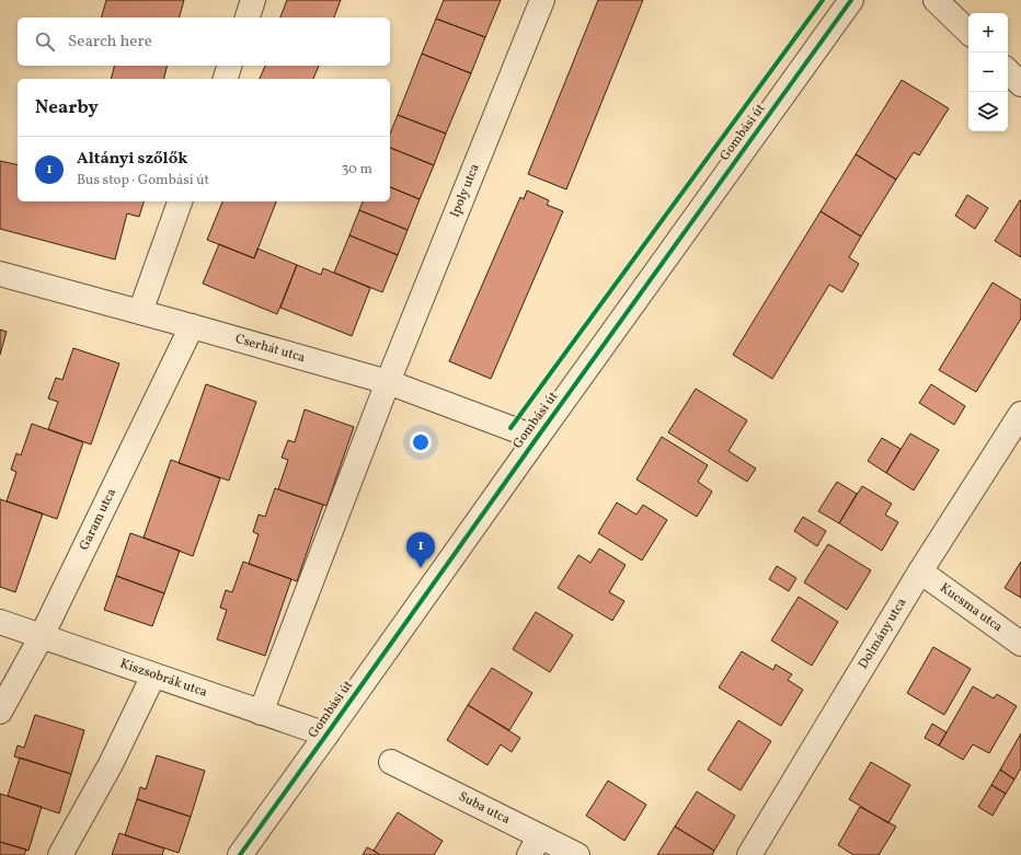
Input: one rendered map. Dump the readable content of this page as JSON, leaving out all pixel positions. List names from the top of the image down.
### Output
{
  "streets": {
    "street": [
      "Gombási út",
      "Ipoly utca",
      "Cserhát utca",
      "Garam utca",
      "Kucsma utca",
      "Dolmány utca",
      "Kiszsobrák utca",
      "Suba utca"
    ]
  },
  "crossings": [
    ["Gombási út", "Cserhát utca"],
    ["Gombási út", "Kiszsobrák utca"],
    ["Ipoly utca", "Cserhát utca"],
    ["Ipoly utca", "Kiszsobrák utca"],
    ["Cserhát utca", "Garam utca"],
    ["Garam utca", "Kiszsobrák utca"],
    ["Kucsma utca", "Dolmány utca"]
  ],
  "page": {
    "map_buttons": ["+", "−"],
    "search": "Search here",
    "heading": "Nearby",
    "list": [
      {
        "mark": "1",
        "name": "Altányi szőlők",
        "note": "Bus stop · Gombási út",
        "value": "30 m"
      }
    ],
    "pins": "1"
  }
}
